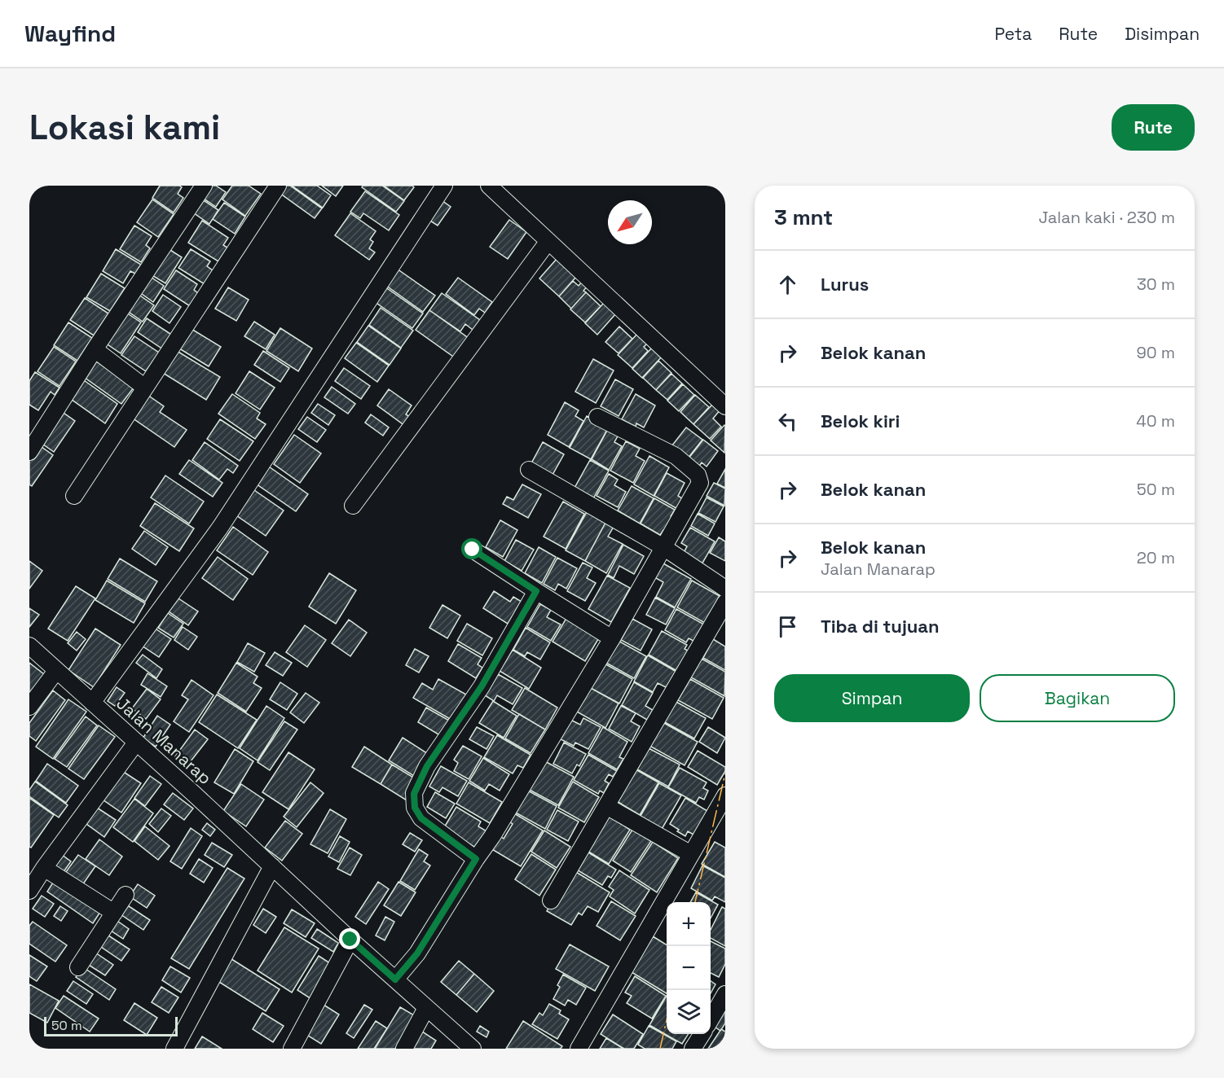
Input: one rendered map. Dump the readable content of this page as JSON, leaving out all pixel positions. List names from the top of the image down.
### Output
{
  "streets": {
    "street": ["Jalan Manarap"]
  },
  "scale_bar": "50 m",
  "north": "bottom left",
  "page": {
    "header": "Wayfind",
    "nav": ["Peta", "Rute", "Disimpan"],
    "buttons": [
      "Rute",
      ["Simpan", "Bagikan"]
    ],
    "title": "Lokasi kami",
    "heading": ["3 mnt", "Jalan kaki · 230 m"],
    "list": [
      ["Lurus", "30 m"],
      ["Belok kanan", "90 m"],
      ["Belok kiri", "40 m"],
      ["Belok kanan", "50 m"],
      ["Belok kanan", "Jalan Manarap", "20 m"],
      "Tiba di tujuan"
    ],
    "map_buttons": ["+", "−"],
    "scale": "50 m"
  }
}
